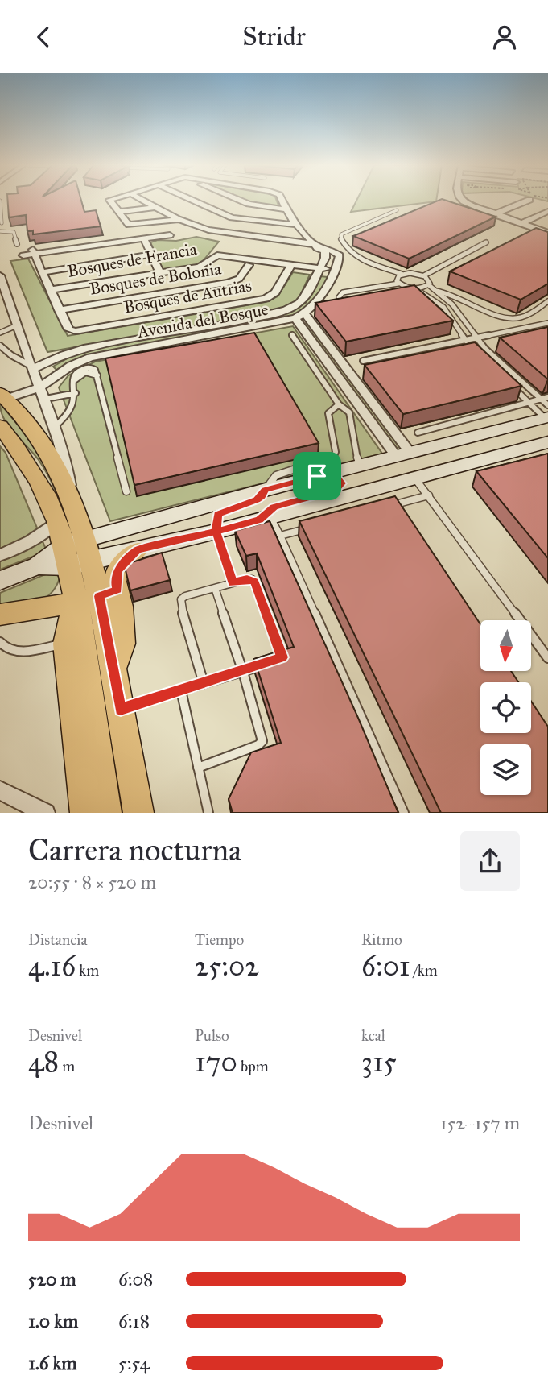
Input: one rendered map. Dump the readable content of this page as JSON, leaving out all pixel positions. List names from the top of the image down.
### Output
{
  "streets": {
    "street": [
      "Bosques de Francia",
      "Bosques de Bolonia",
      "Bosques de Autrias",
      "Avenida del Bosque"
    ]
  },
  "crossings": [
    ["Bosques de Bolonia", "Bosques de Autrias"]
  ],
  "north": "bottom",
  "page": {
    "header": "Stridr",
    "heading": ["Carrera nocturna", "20:55 · 8 × 520 m"],
    "stats": [
      ["Distancia", "4.16 km"],
      ["Tiempo", "25:02"],
      ["Ritmo", "6:01 /km"],
      ["Desnivel", "48 m"],
      ["Pulso", "170 bpm"],
      ["kcal", "315"]
    ],
    "chart": ["Desnivel", "152–157 m"],
    "list": [
      {
        "name": "520 m",
        "note": "6:08"
      },
      {
        "name": "1.0 km",
        "note": "6:18"
      },
      {
        "name": "1.6 km",
        "note": "5:54"
      }
    ]
  }
}
